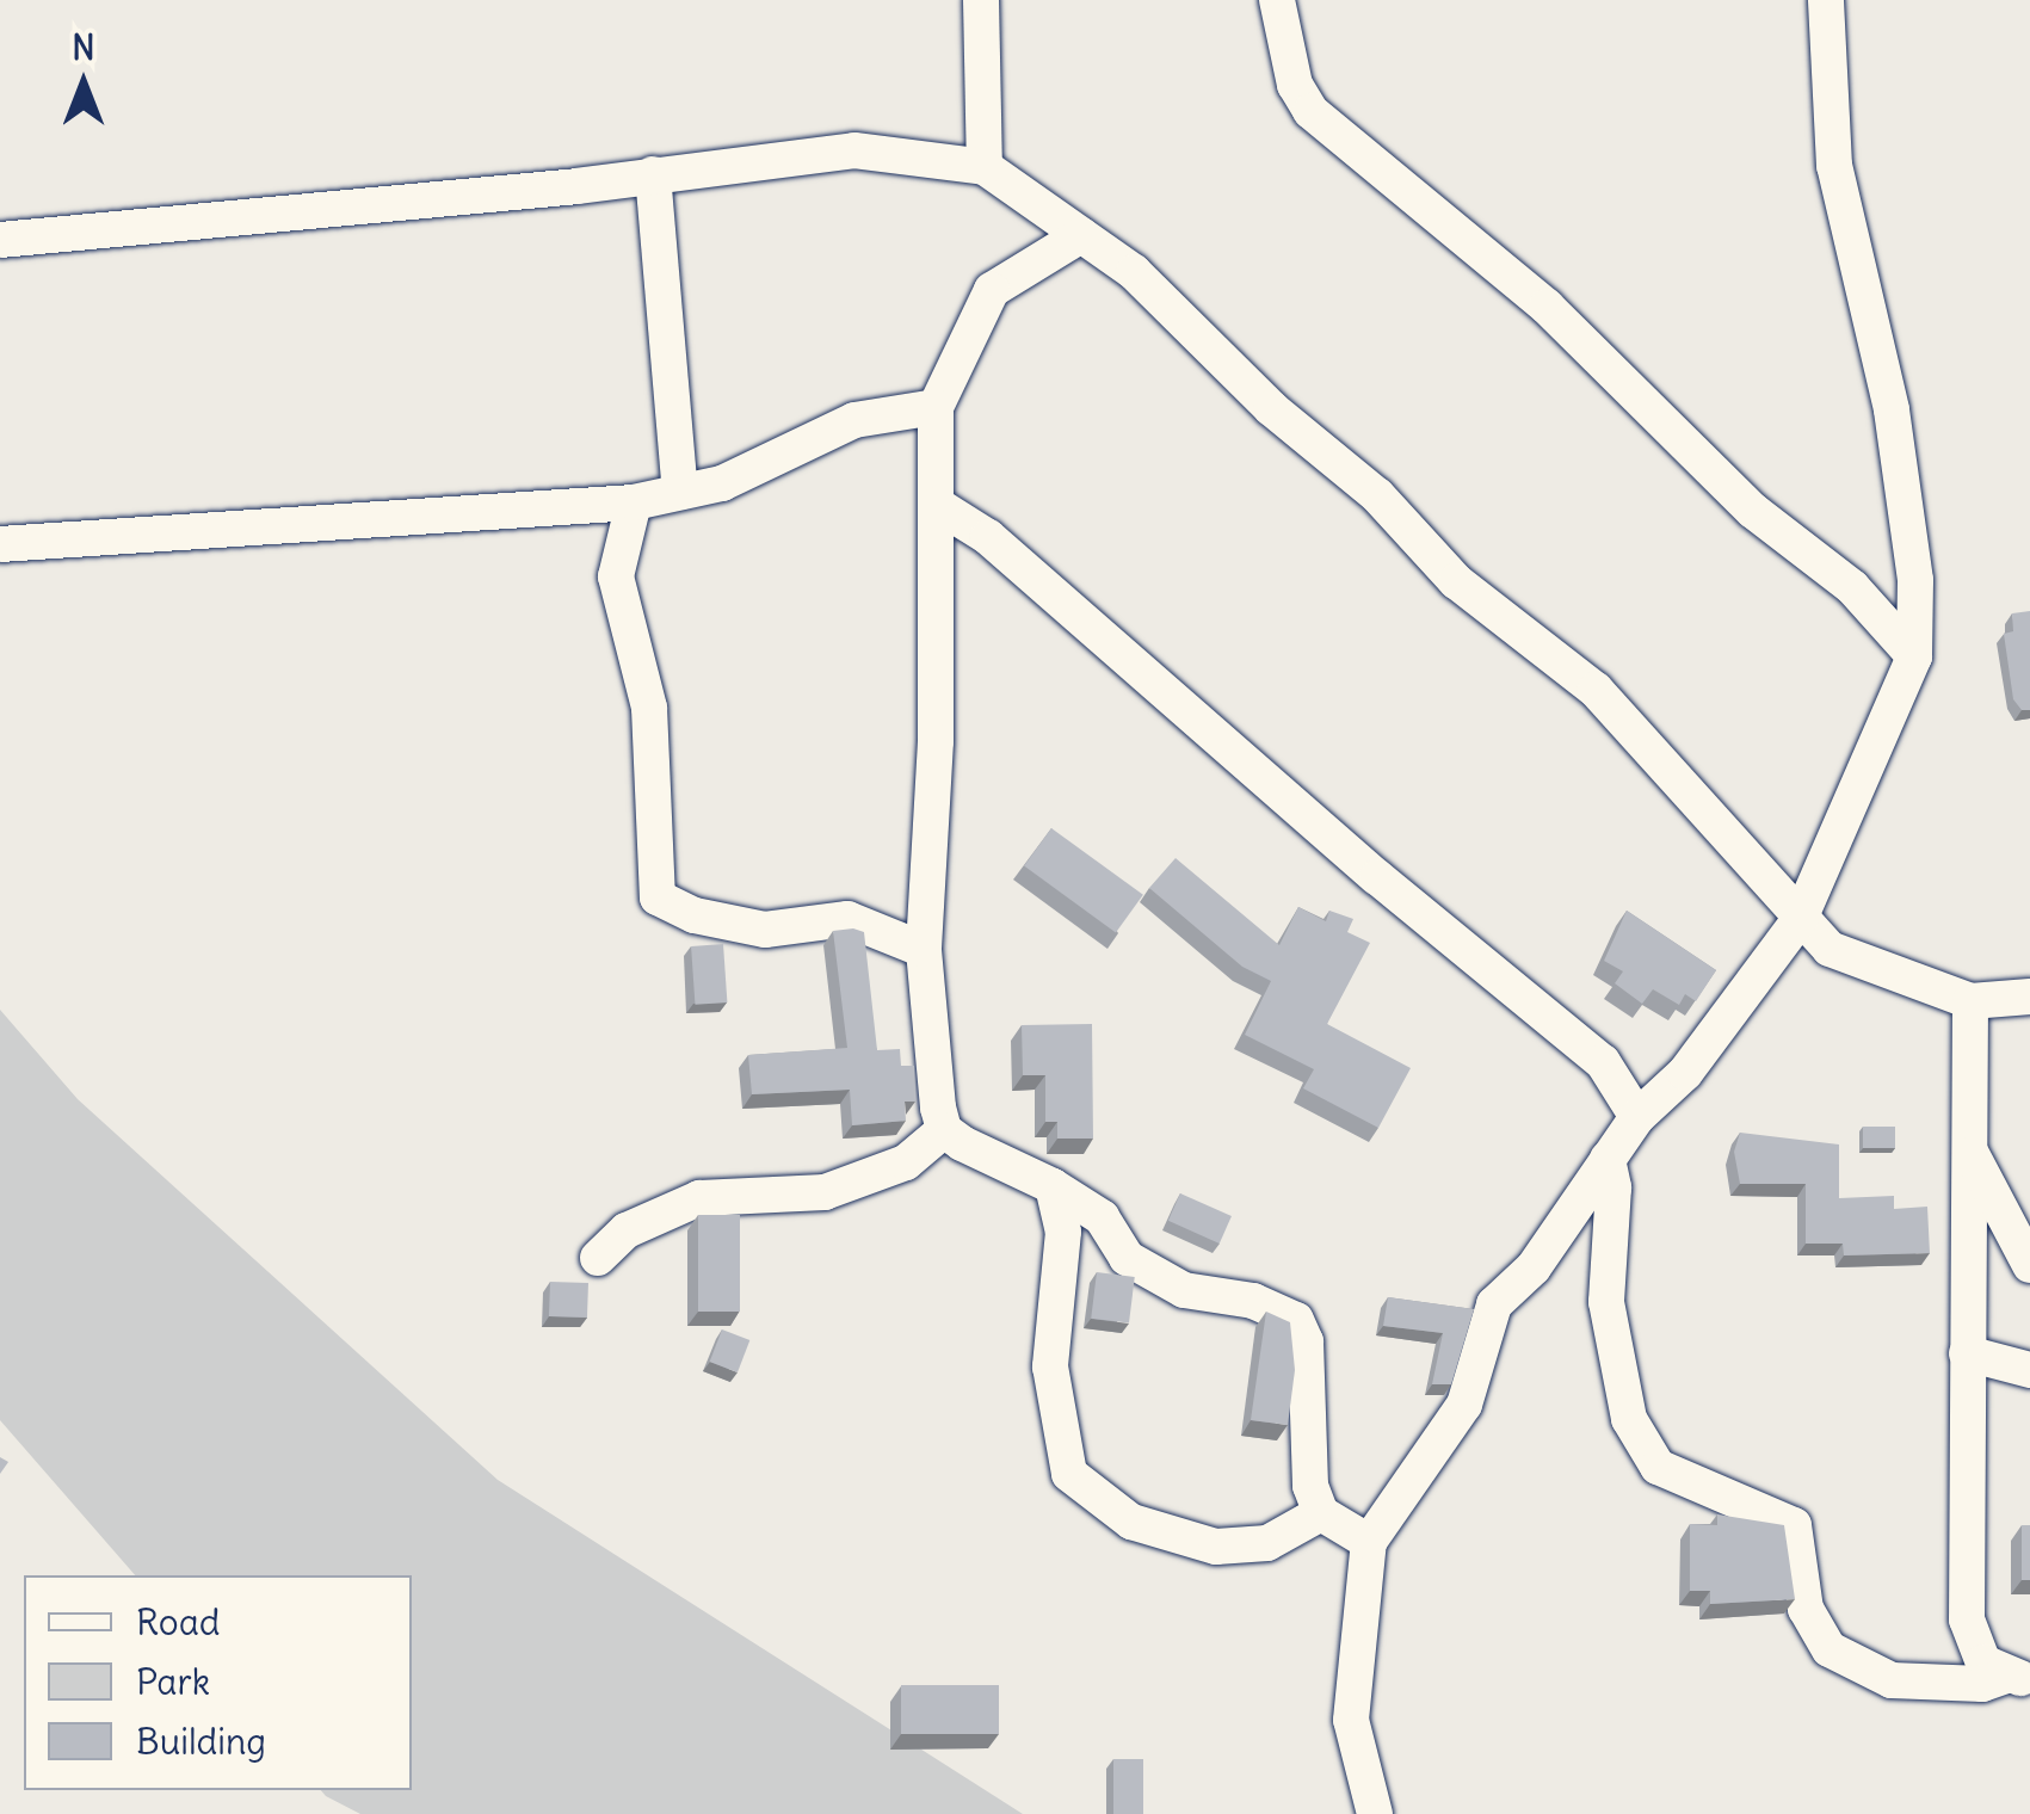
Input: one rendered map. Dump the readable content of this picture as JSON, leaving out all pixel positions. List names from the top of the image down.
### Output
{
  "legend": ["Road", "Park", "Building"],
  "north": "top"
}
